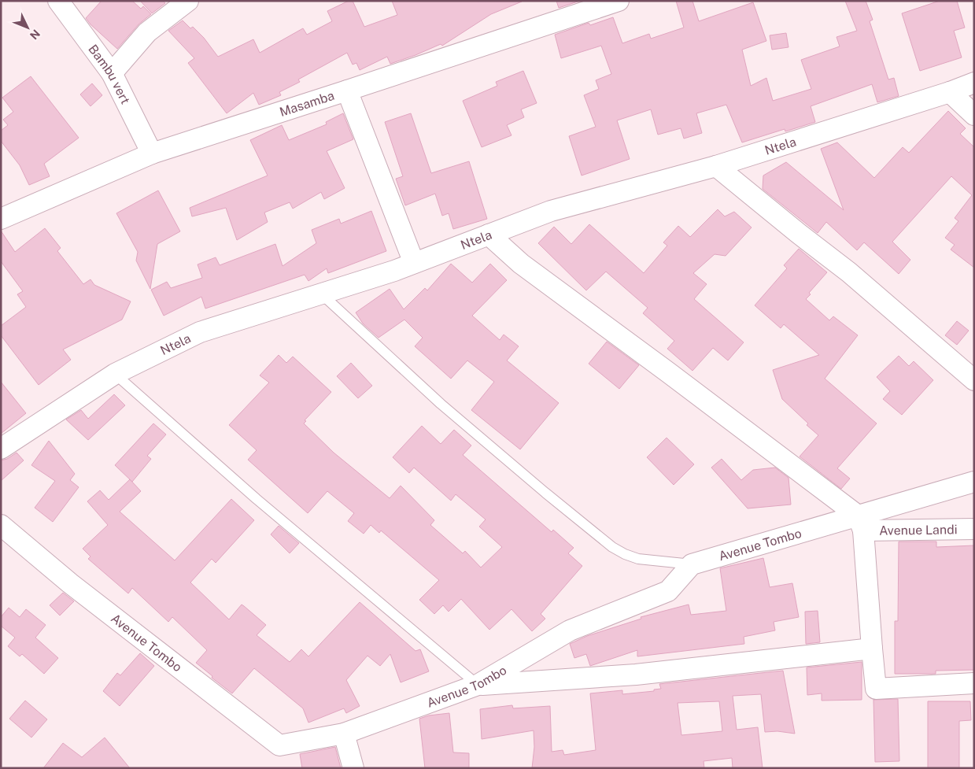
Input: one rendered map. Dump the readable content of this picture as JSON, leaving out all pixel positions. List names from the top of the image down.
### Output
{
  "streets": {
    "street": [
      "Bambu vert",
      "Masamba",
      "Ntela",
      "Avenue Landi",
      "Avenue Tombo"
    ]
  },
  "crossings": [
    ["Bambu vert", "Masamba"],
    ["Avenue Landi", "Avenue Tombo"]
  ],
  "north": "bottom right"
}
